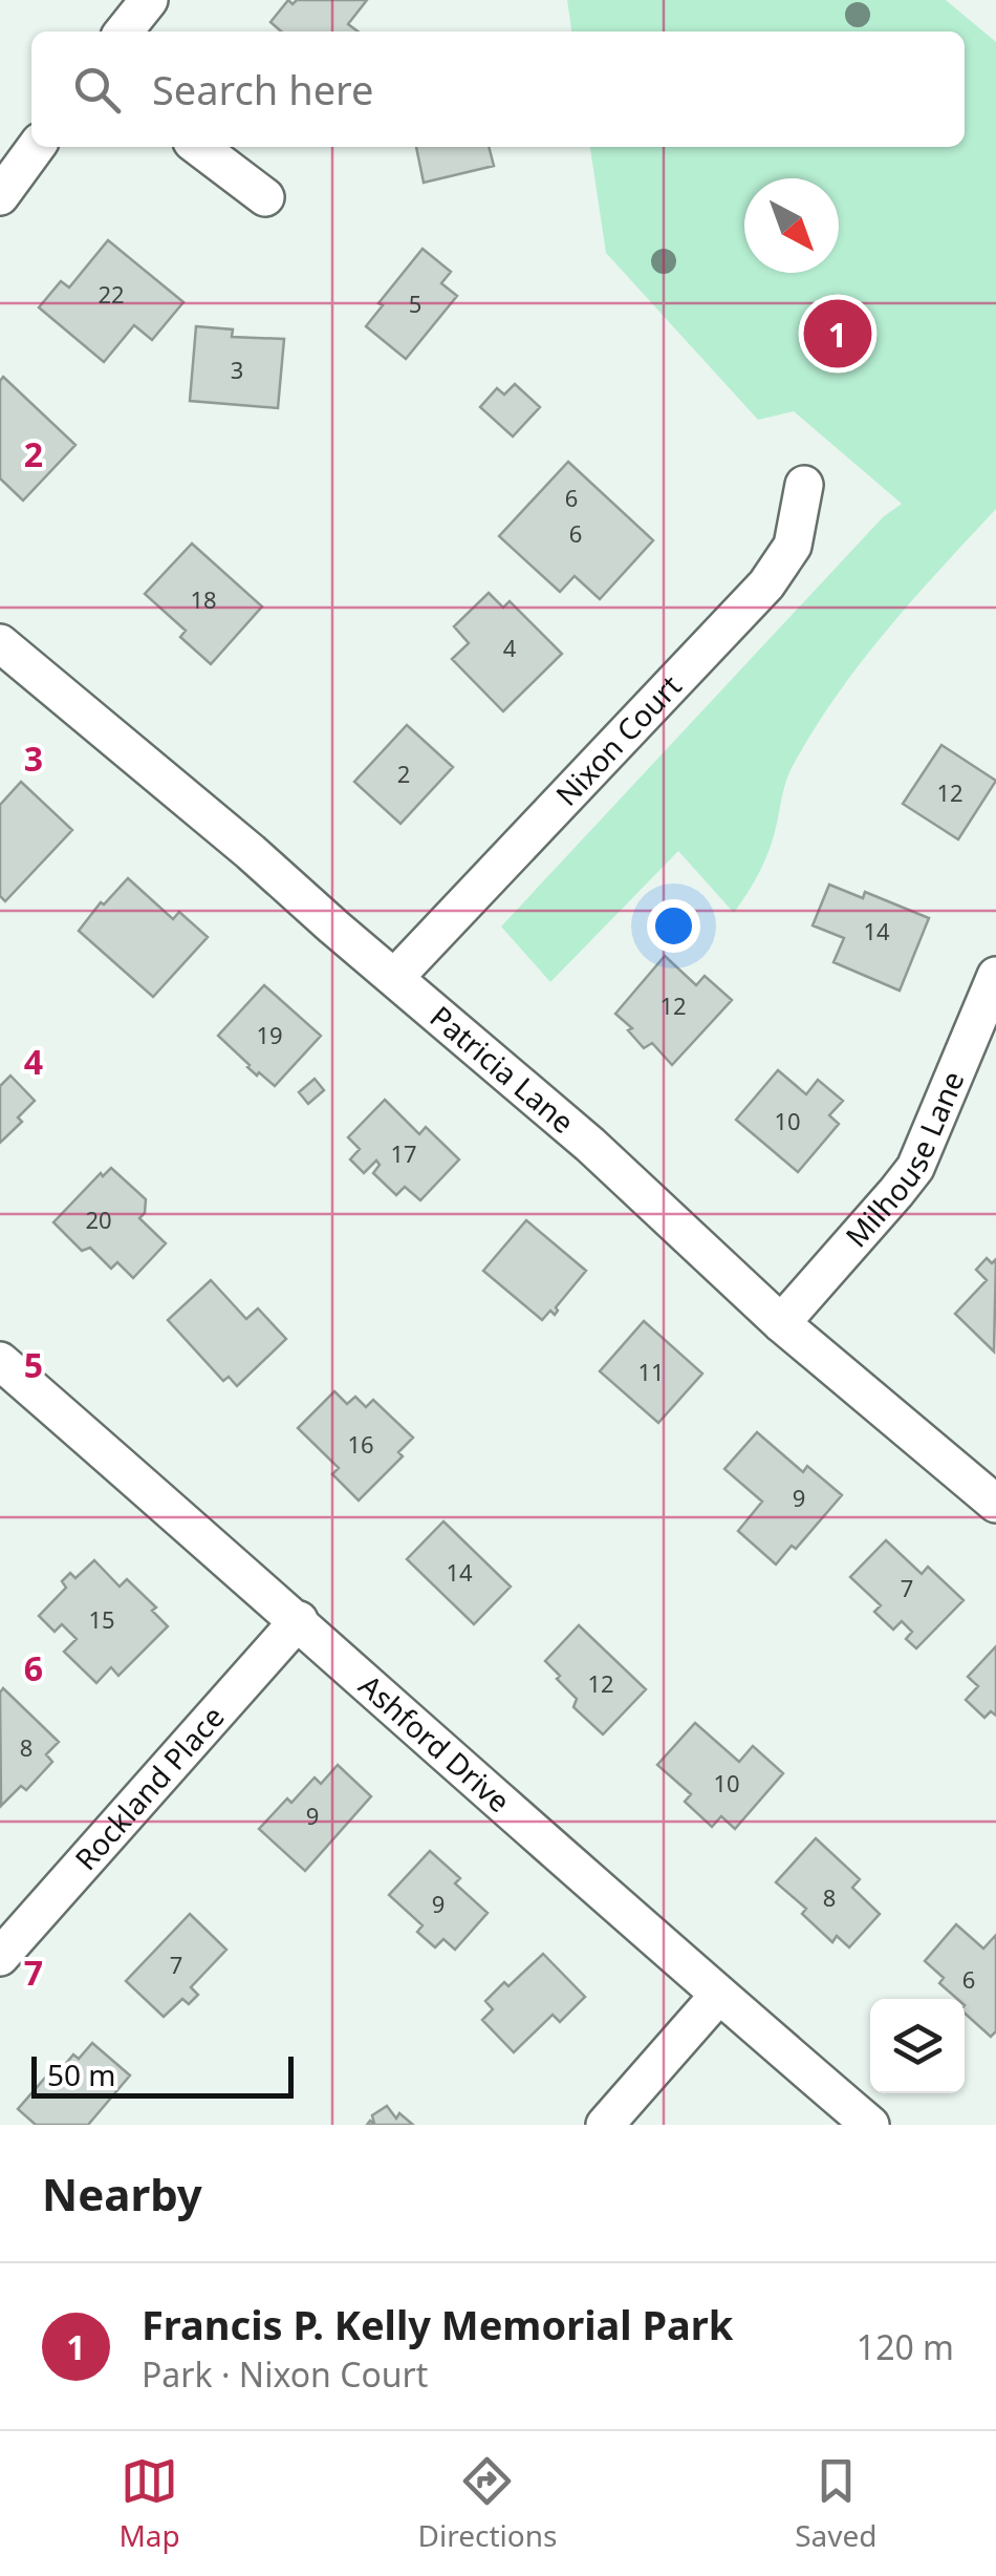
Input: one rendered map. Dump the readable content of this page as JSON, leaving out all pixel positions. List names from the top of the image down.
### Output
{
  "streets": {
    "street": [
      "Nixon Court",
      "Patricia Lane",
      "Milhouse Lane",
      "Ashford Drive",
      "Rockland Place"
    ]
  },
  "crossings": [
    ["Nixon Court", "Patricia Lane"],
    ["Patricia Lane", "Milhouse Lane"],
    ["Ashford Drive", "Rockland Place"]
  ],
  "house_numbers": [
    "22",
    "5",
    "3",
    "6",
    "6",
    "18",
    "4",
    "2",
    "12",
    "14",
    "12",
    "19",
    "10",
    "17",
    "20",
    "11",
    "16",
    "9",
    "14",
    "7",
    "15",
    "12",
    "8",
    "10",
    "9",
    "8",
    "9",
    "7",
    "6"
  ],
  "scale_bar": "50 m",
  "north": "bottom right",
  "page": {
    "search": "Search here",
    "pins": "1",
    "scale": "50 m",
    "heading": "Nearby",
    "list": [
      {
        "mark": "1",
        "name": "Francis P. Kelly Memorial Park",
        "note": "Park · Nixon Court",
        "value": "120 m"
      }
    ],
    "nav": ["Map", "Directions", "Saved"]
  },
  "grid": {
    "rows": [
      "2",
      "3",
      "4",
      "5",
      "6",
      "7"
    ]
  }
}
